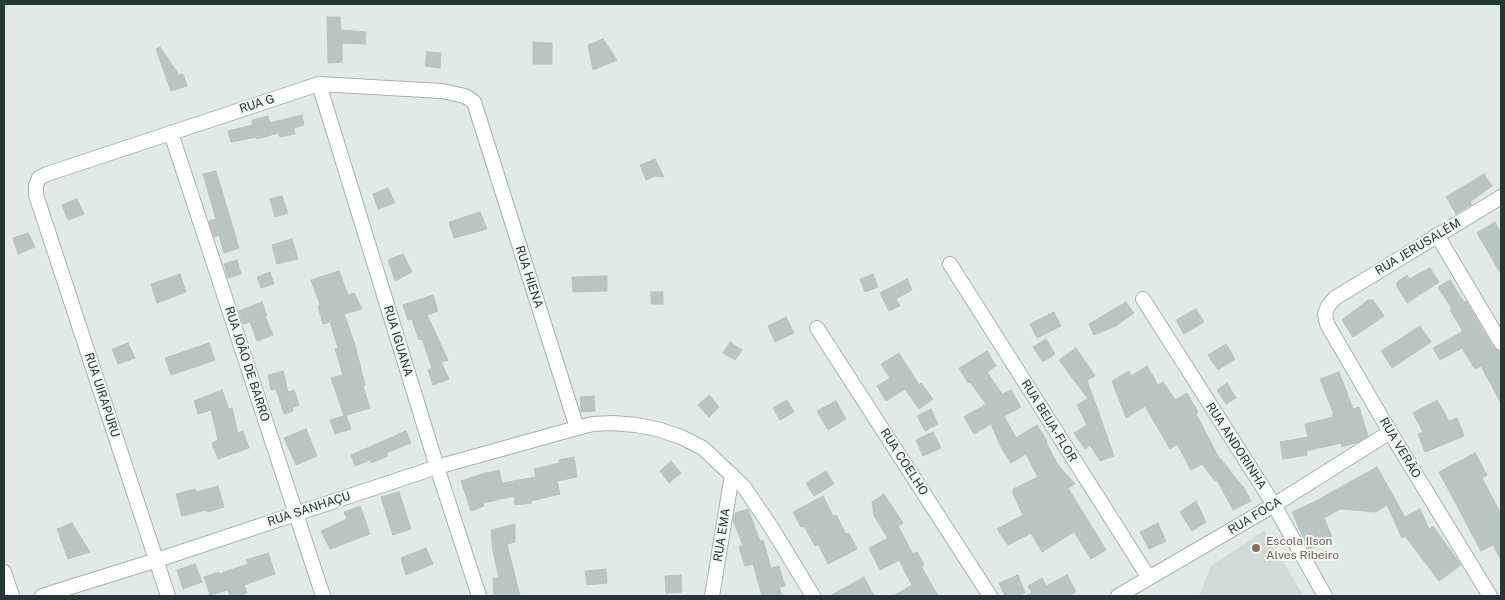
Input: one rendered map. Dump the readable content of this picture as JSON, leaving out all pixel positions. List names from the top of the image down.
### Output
{
  "streets": {
    "street": [
      "RUA G",
      "RUA JERUSALÉM",
      "RUA HIENA",
      "RUA IGUANA",
      "RUA JOÃO DE BARRO",
      "RUA UIRAPURU",
      "RUA BEIJA-FLOR",
      "RUA ANDORINHA",
      "RUA VERÃO",
      "RUA COELHO",
      "RUA SANHAÇU",
      "RUA FOCA",
      "RUA EMA"
    ]
  },
  "crossings": [
    ["RUA G", "RUA HIENA"],
    ["RUA G", "RUA IGUANA"],
    ["RUA G", "RUA JOÃO DE BARRO"],
    ["RUA G", "RUA UIRAPURU"],
    ["RUA JERUSALÉM", "RUA VERÃO"],
    ["RUA HIENA", "RUA SANHAÇU"],
    ["RUA IGUANA", "RUA SANHAÇU"],
    ["RUA JOÃO DE BARRO", "RUA SANHAÇU"],
    ["RUA UIRAPURU", "RUA SANHAÇU"],
    ["RUA BEIJA-FLOR", "RUA FOCA"],
    ["RUA ANDORINHA", "RUA FOCA"],
    ["RUA VERÃO", "RUA FOCA"],
    ["RUA SANHAÇU", "RUA EMA"]
  ],
  "places": ["Escola Ilson Alves Ribeiro"]
}
